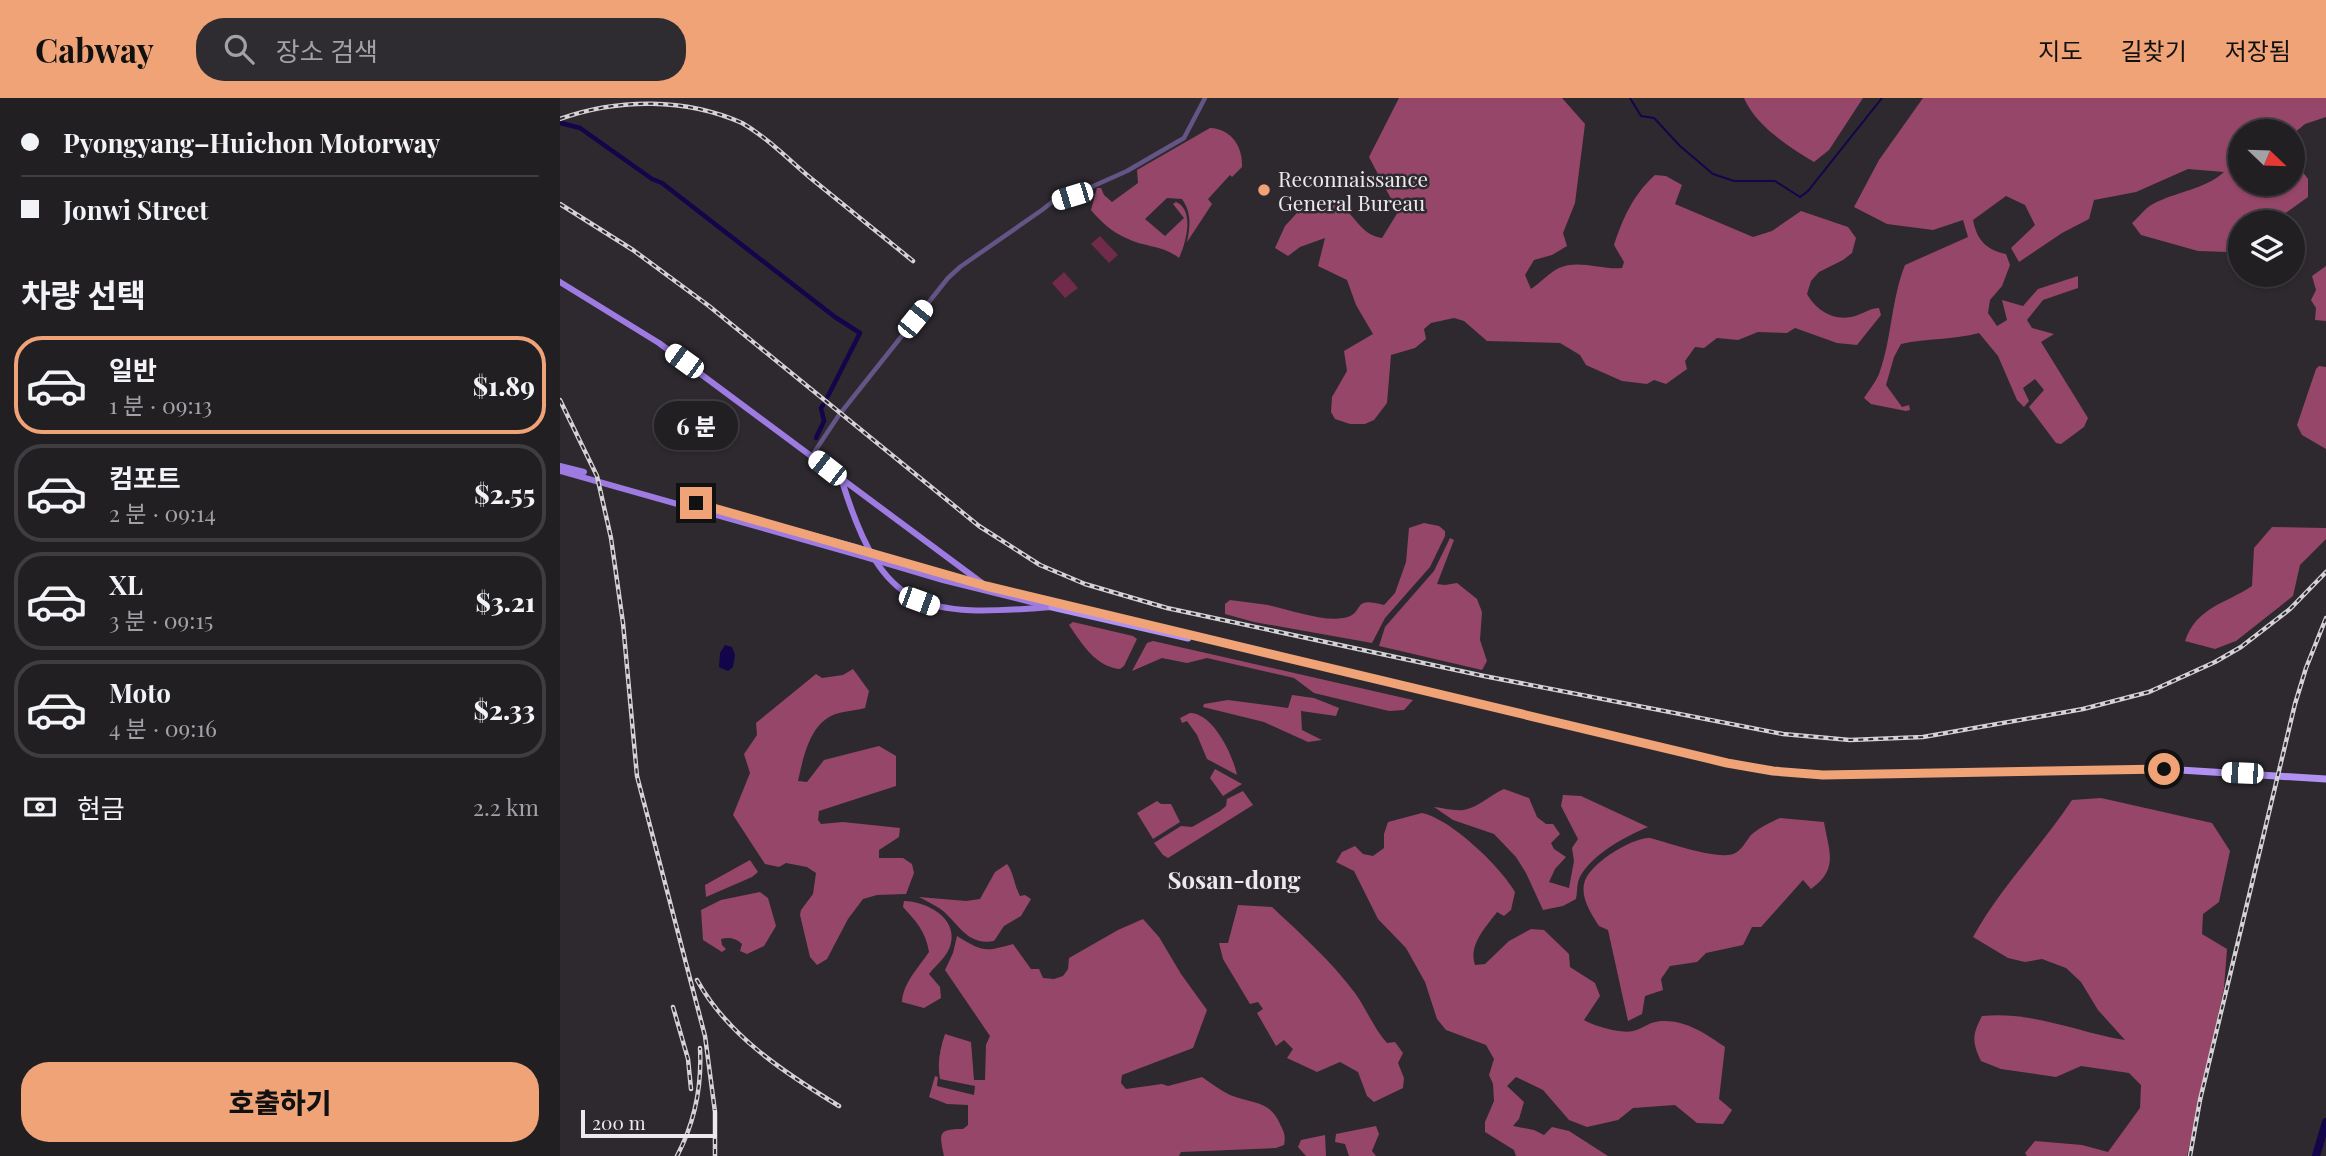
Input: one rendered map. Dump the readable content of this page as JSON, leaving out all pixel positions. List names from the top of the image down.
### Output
{
  "districts": ["Sosan-dong"],
  "places": ["Reconnaissance General Bureau"],
  "scale_bar": "200 m",
  "north": "bottom right",
  "page": {
    "header": "Cabway",
    "search": "장소 검색",
    "nav": ["지도", "길찾기", "저장됨"],
    "banner": ["Pyongyang–Huichon Motorway", "Jonwi Street"],
    "heading": "차량 선택",
    "list": [
      {
        "name": "일반",
        "note": "1 분 · 09:13",
        "value": "$1.89"
      },
      {
        "name": "컴포트",
        "note": "2 분 · 09:14",
        "value": "$2.55"
      },
      {
        "name": "XL",
        "note": "3 분 · 09:15",
        "value": "$3.21"
      },
      {
        "name": "Moto",
        "note": "4 분 · 09:16",
        "value": "$2.33"
      }
    ],
    "bubble": "6 분",
    "pay": ["현금", "2.2 km"],
    "buttons": "호출하기",
    "scale": "200 m"
  }
}
